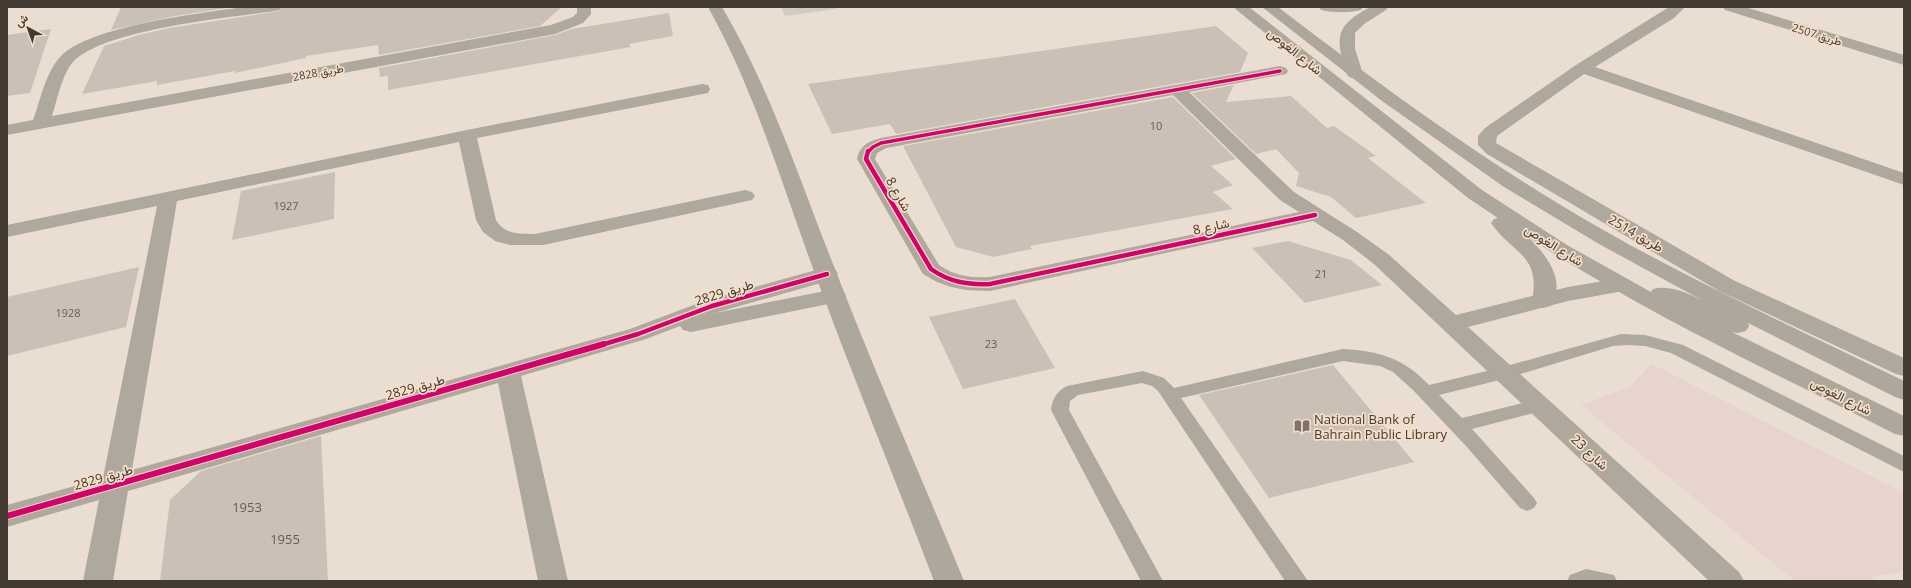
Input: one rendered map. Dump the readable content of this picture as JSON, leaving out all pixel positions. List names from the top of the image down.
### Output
{
  "streets": {
    "main road": ["شارع الغوص"],
    "street": [
      "طريق 2507",
      "طريق 2828",
      "شارع 8",
      "طريق 2514",
      "طريق 2829",
      "شارع 23"
    ]
  },
  "places": {
    "library": ["National Bank of Bahrain Public Library"]
  },
  "house_numbers": [
    "10",
    "1927",
    "21",
    "1928",
    "23",
    "1953",
    "1955"
  ],
  "north": "top left"
}
